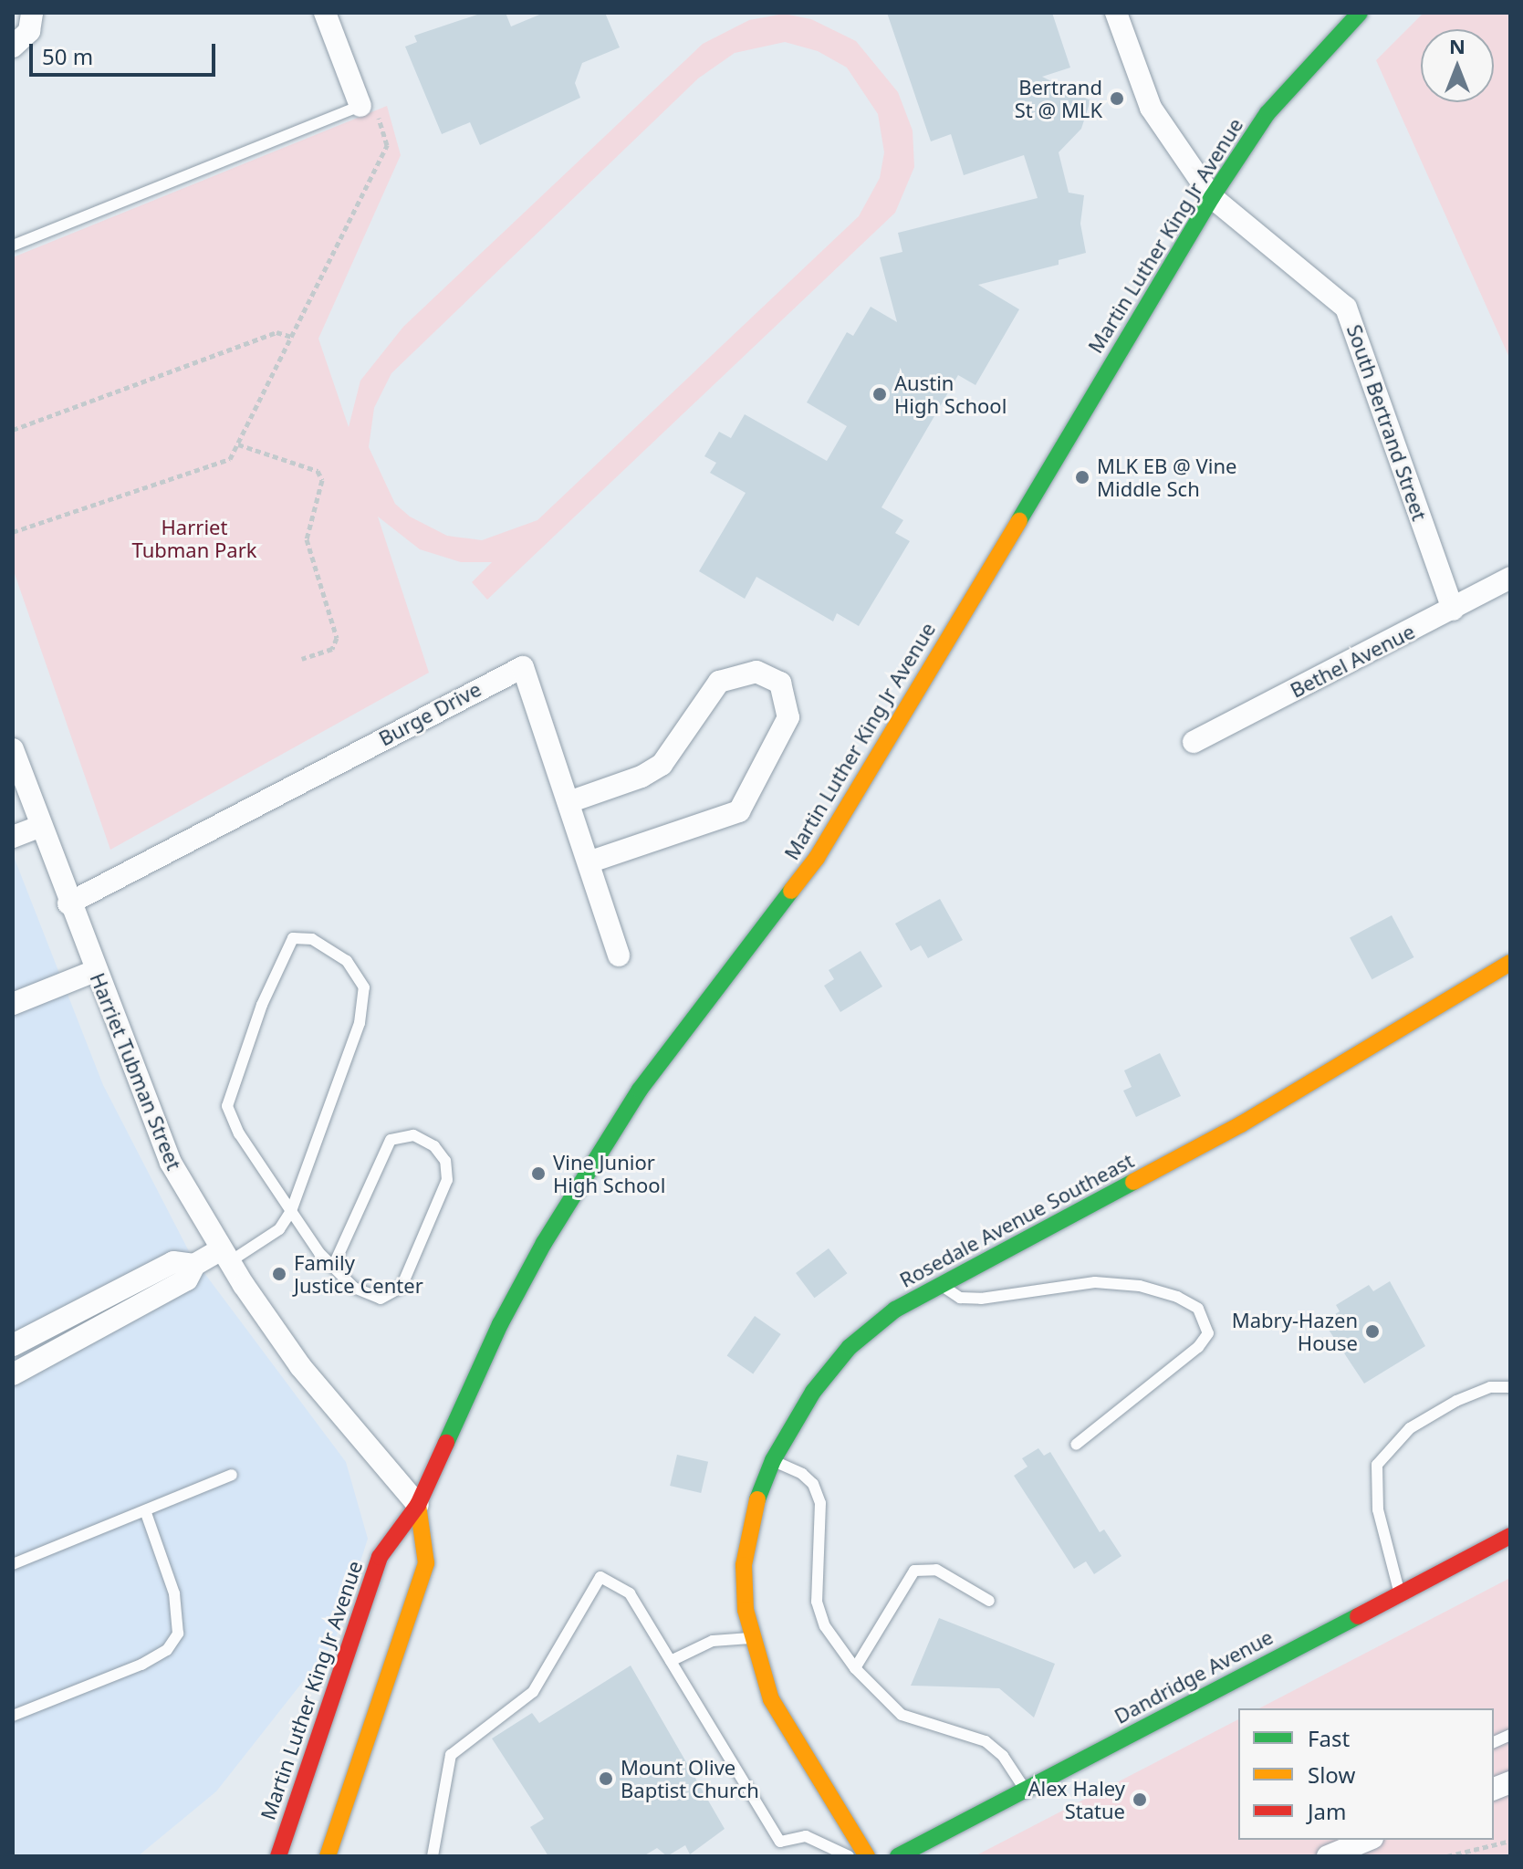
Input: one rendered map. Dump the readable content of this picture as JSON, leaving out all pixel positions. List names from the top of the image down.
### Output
{
  "streets": {
    "main road": ["Martin Luther King Jr Avenue", "Rosedale Avenue Southeast", "Dandridge Avenue"],
    "street": [
      "South Bertrand Street",
      "Bethel Avenue",
      "Burge Drive",
      "Harriet Tubman Street"
    ]
  },
  "crossings": [
    ["Martin Luther King Jr Avenue", "South Bertrand Street"],
    ["Martin Luther King Jr Avenue", "Harriet Tubman Street"],
    ["South Bertrand Street", "Bethel Avenue"],
    ["Burge Drive", "Harriet Tubman Street"]
  ],
  "parks": ["Harriet Tubman Park"],
  "places": [
    "Bertrand St @ MLK",
    "Austin High School",
    "MLK EB @ Vine Middle Sch",
    "Vine Junior High School",
    "Family Justice Center",
    "Mabry-Hazen House",
    "Mount Olive Baptist Church",
    "Alex Haley Statue"
  ],
  "legend": ["Fast", "Slow", "Jam"],
  "scale_bar": "50 m",
  "north": "top"
}
